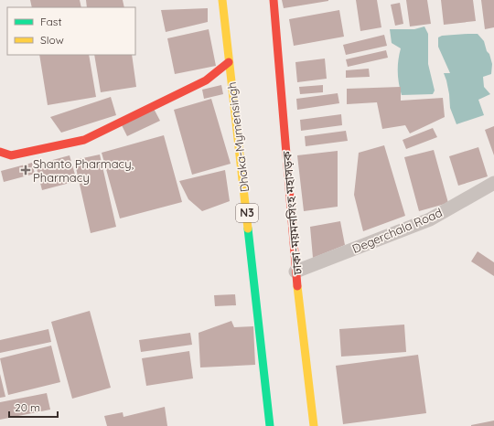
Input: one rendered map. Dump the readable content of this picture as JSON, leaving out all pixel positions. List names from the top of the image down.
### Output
{
  "streets": {
    "main road": ["Dhaka-Mymensingh", "N3", "ঢাকা-ময়মনসিংহ মহাসড়ক"],
    "street": ["Degerchala Road"]
  },
  "crossings": [
    ["ঢাকা-ময়মনসিংহ মহাসড়ক", "Degerchala Road"]
  ],
  "places": {
    "health": ["Shanto Pharmacy, Pharmacy"]
  },
  "legend": ["Fast", "Slow"],
  "scale_bar": "20 m"
}
